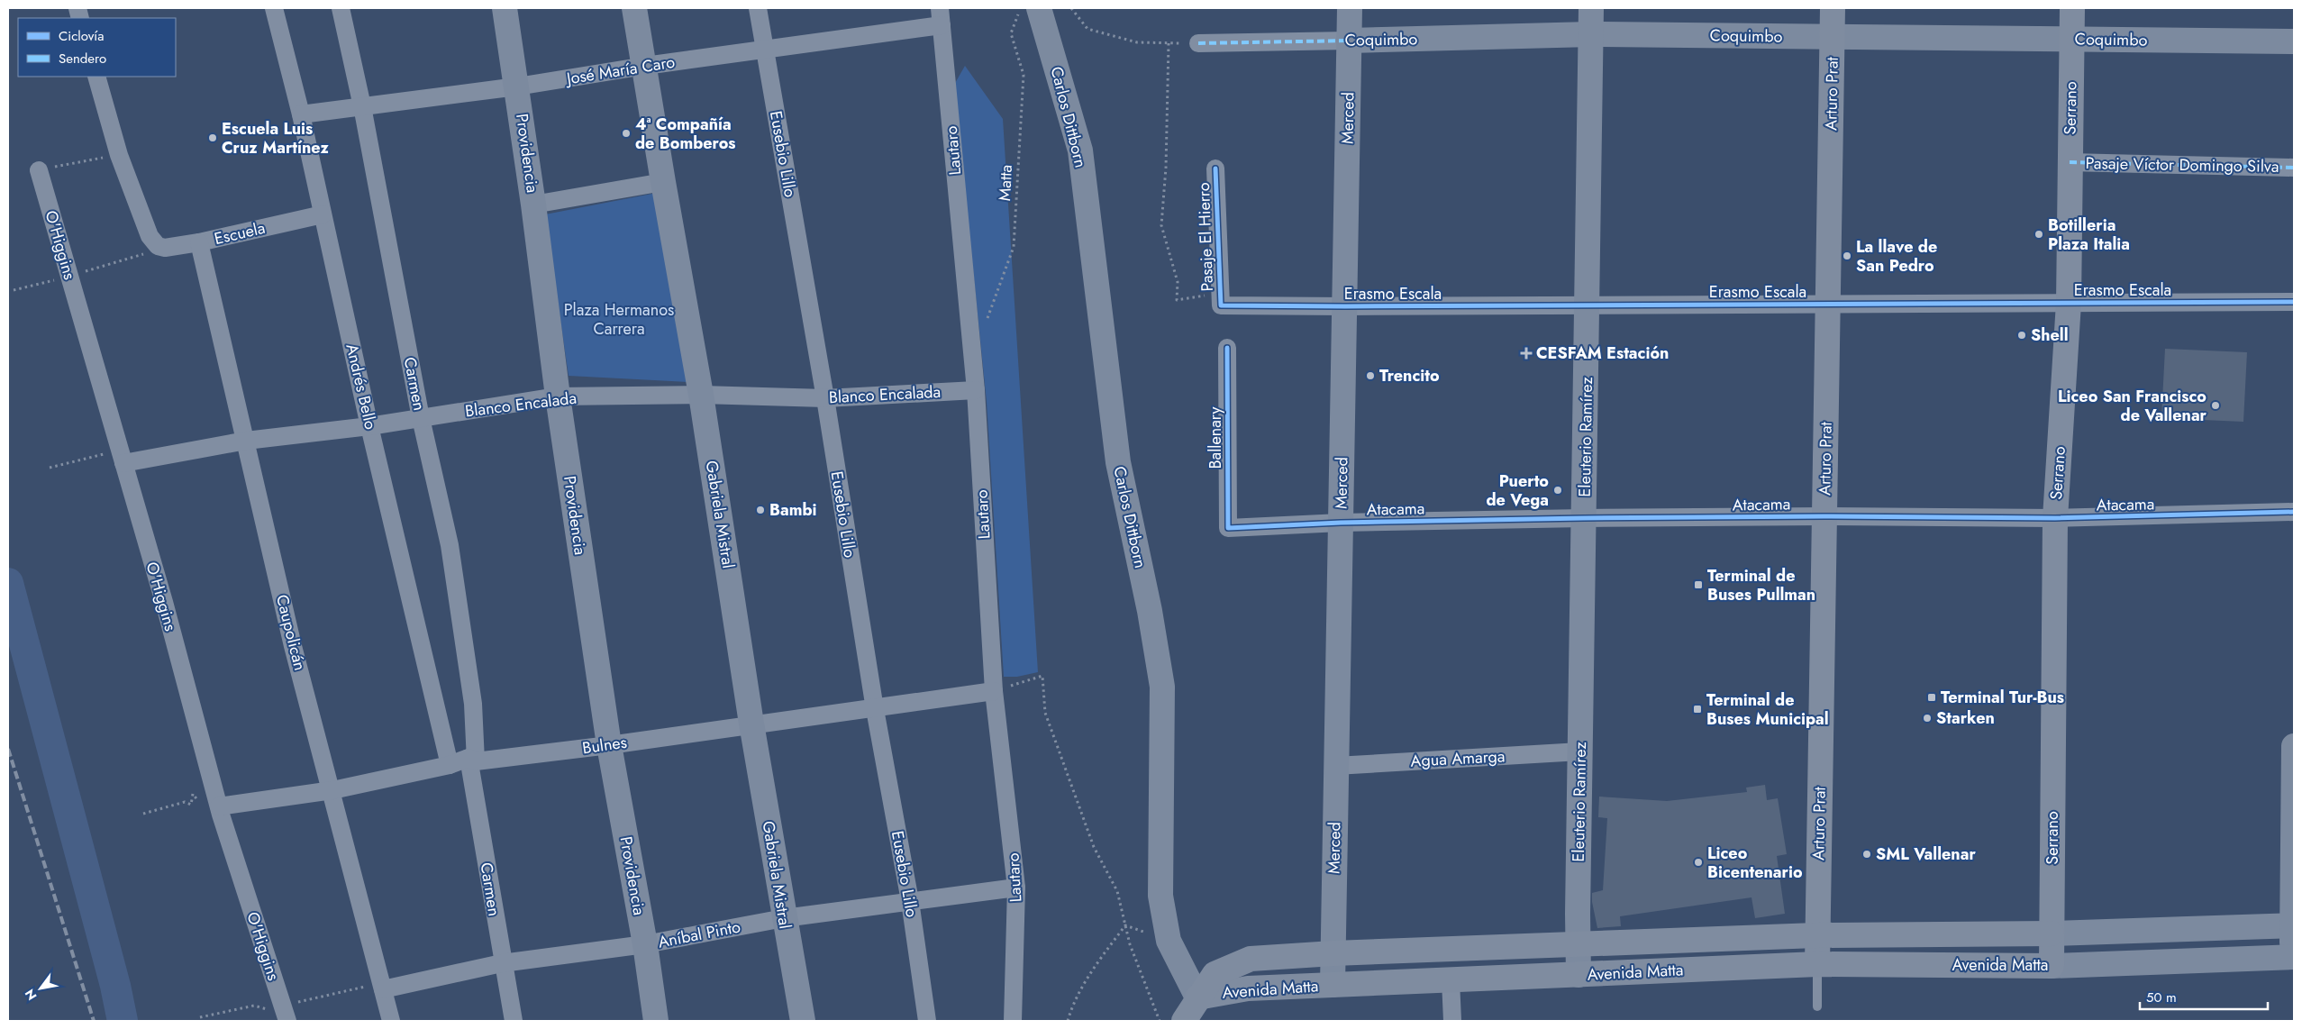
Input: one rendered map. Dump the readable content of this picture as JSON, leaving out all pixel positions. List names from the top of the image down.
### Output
{
  "streets": {
    "main road": [
      "Coquimbo",
      "Arturo Prat",
      "Serrano",
      "Carlos Dittborn",
      "Merced",
      "Providencia",
      "Eleuterio Ramírez",
      "Gabriela Mistral",
      "Avenida Matta"
    ],
    "street": [
      "José María Caro",
      "Lautaro",
      "Eusebio Lillo",
      "Pasaje Víctor Domingo Silva",
      "Escuela",
      "Pasaje El Hierro",
      "O'Higgins",
      "Erasmo Escala",
      "Carmen",
      "Andrés Bello",
      "Blanco Encalada",
      "Ballenary",
      "Atacama",
      "Caupolicán",
      "Bulnes",
      "Agua Amarga",
      "Aníbal Pinto"
    ],
    "path": ["Matta"]
  },
  "crossings": [
    ["Coquimbo", "Arturo Prat"],
    ["Coquimbo", "Serrano"],
    ["Coquimbo", "Merced"],
    ["Coquimbo", "Eleuterio Ramírez"],
    ["José María Caro", "Lautaro"],
    ["José María Caro", "Providencia"],
    ["José María Caro", "Eusebio Lillo"],
    ["José María Caro", "Carmen"],
    ["José María Caro", "Andrés Bello"],
    ["José María Caro", "Gabriela Mistral"],
    ["Arturo Prat", "Erasmo Escala"],
    ["Arturo Prat", "Atacama"],
    ["Arturo Prat", "Avenida Matta"],
    ["Serrano", "Pasaje Víctor Domingo Silva"],
    ["Serrano", "Erasmo Escala"],
    ["Serrano", "Atacama"],
    ["Serrano", "Avenida Matta"],
    ["Carlos Dittborn", "Avenida Matta"],
    ["Merced", "Erasmo Escala"],
    ["Merced", "Atacama"],
    ["Merced", "Agua Amarga"],
    ["Merced", "Avenida Matta"],
    ["Lautaro", "Blanco Encalada"],
    ["Lautaro", "Bulnes"],
    ["Lautaro", "Aníbal Pinto"],
    ["Providencia", "Blanco Encalada"],
    ["Providencia", "Bulnes"],
    ["Providencia", "Aníbal Pinto"],
    ["Eusebio Lillo", "Blanco Encalada"],
    ["Eusebio Lillo", "Bulnes"],
    ["Eusebio Lillo", "Aníbal Pinto"],
    ["Escuela", "Andrés Bello"],
    ["Escuela", "Caupolicán"],
    ["Pasaje El Hierro", "Erasmo Escala"],
    ["O'Higgins", "Blanco Encalada"],
    ["O'Higgins", "Bulnes"],
    ["Erasmo Escala", "Eleuterio Ramírez"],
    ["Carmen", "Blanco Encalada"],
    ["Carmen", "Bulnes"],
    ["Carmen", "Aníbal Pinto"],
    ["Andrés Bello", "Blanco Encalada"],
    ["Andrés Bello", "Bulnes"],
    ["Blanco Encalada", "Gabriela Mistral"],
    ["Blanco Encalada", "Caupolicán"],
    ["Eleuterio Ramírez", "Atacama"],
    ["Eleuterio Ramírez", "Agua Amarga"],
    ["Eleuterio Ramírez", "Avenida Matta"],
    ["Ballenary", "Atacama"],
    ["Gabriela Mistral", "Bulnes"],
    ["Gabriela Mistral", "Aníbal Pinto"],
    ["Caupolicán", "Bulnes"],
    ["Caupolicán", "Aníbal Pinto"]
  ],
  "parks": ["Plaza Hermanos Carrera"],
  "places": {
    "other": [
      "4ª Compañía de Bomberos",
      "Escuela Luis Cruz Martínez",
      "Botilleria Plaza Italia",
      "La llave de San Pedro",
      "Shell",
      "Trencito",
      "Liceo San Francisco de Vallenar",
      "Puerto de Vega",
      "Bambi",
      "Starken",
      "SML Vallenar",
      "Liceo Bicentenario"
    ],
    "health": ["CESFAM Estación"],
    "transit": ["Terminal de Buses Pullman", "Terminal Tur-Bus", "Terminal de Buses Municipal"]
  },
  "legend": ["Ciclovía", "Sendero"],
  "scale_bar": "50 m",
  "north": "bottom left"
}
